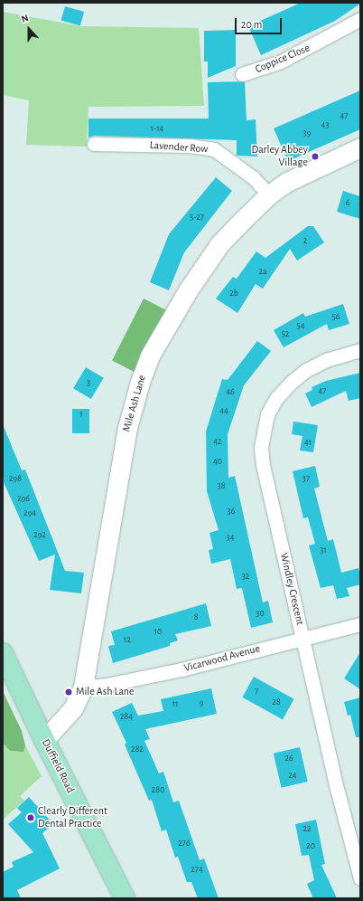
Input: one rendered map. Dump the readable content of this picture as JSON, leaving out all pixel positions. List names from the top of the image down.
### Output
{
  "streets": {
    "main road": ["Duffield Road"],
    "street": [
      "Coppice Close",
      "Lavender Row",
      "Mile Ash Lane",
      "Windley Crescent",
      "Vicarwood Avenue"
    ]
  },
  "crossings": [
    ["Lavender Row", "Mile Ash Lane"],
    ["Mile Ash Lane", "Vicarwood Avenue"],
    ["Mile Ash Lane", "Duffield Road"],
    ["Windley Crescent", "Vicarwood Avenue"]
  ],
  "places": ["Darley Abbey Village", "Mile Ash Lane", "Clearly Different Dental Practice"],
  "house_numbers": [
    "47",
    "43",
    "1-14",
    "39",
    "6",
    "5-27",
    "2",
    "2a",
    "2b",
    "56",
    "54",
    "52",
    "3",
    "47",
    "46",
    "44",
    "1",
    "42",
    "41",
    "40",
    "298",
    "37",
    "38",
    "296",
    "36",
    "294",
    "292",
    "34",
    "31",
    "32",
    "30",
    "8",
    "10",
    "12",
    "7",
    "28",
    "9",
    "11",
    "284",
    "282",
    "26",
    "24",
    "280",
    "22",
    "276",
    "20",
    "274"
  ],
  "scale_bar": "20 m",
  "north": "top"
}
